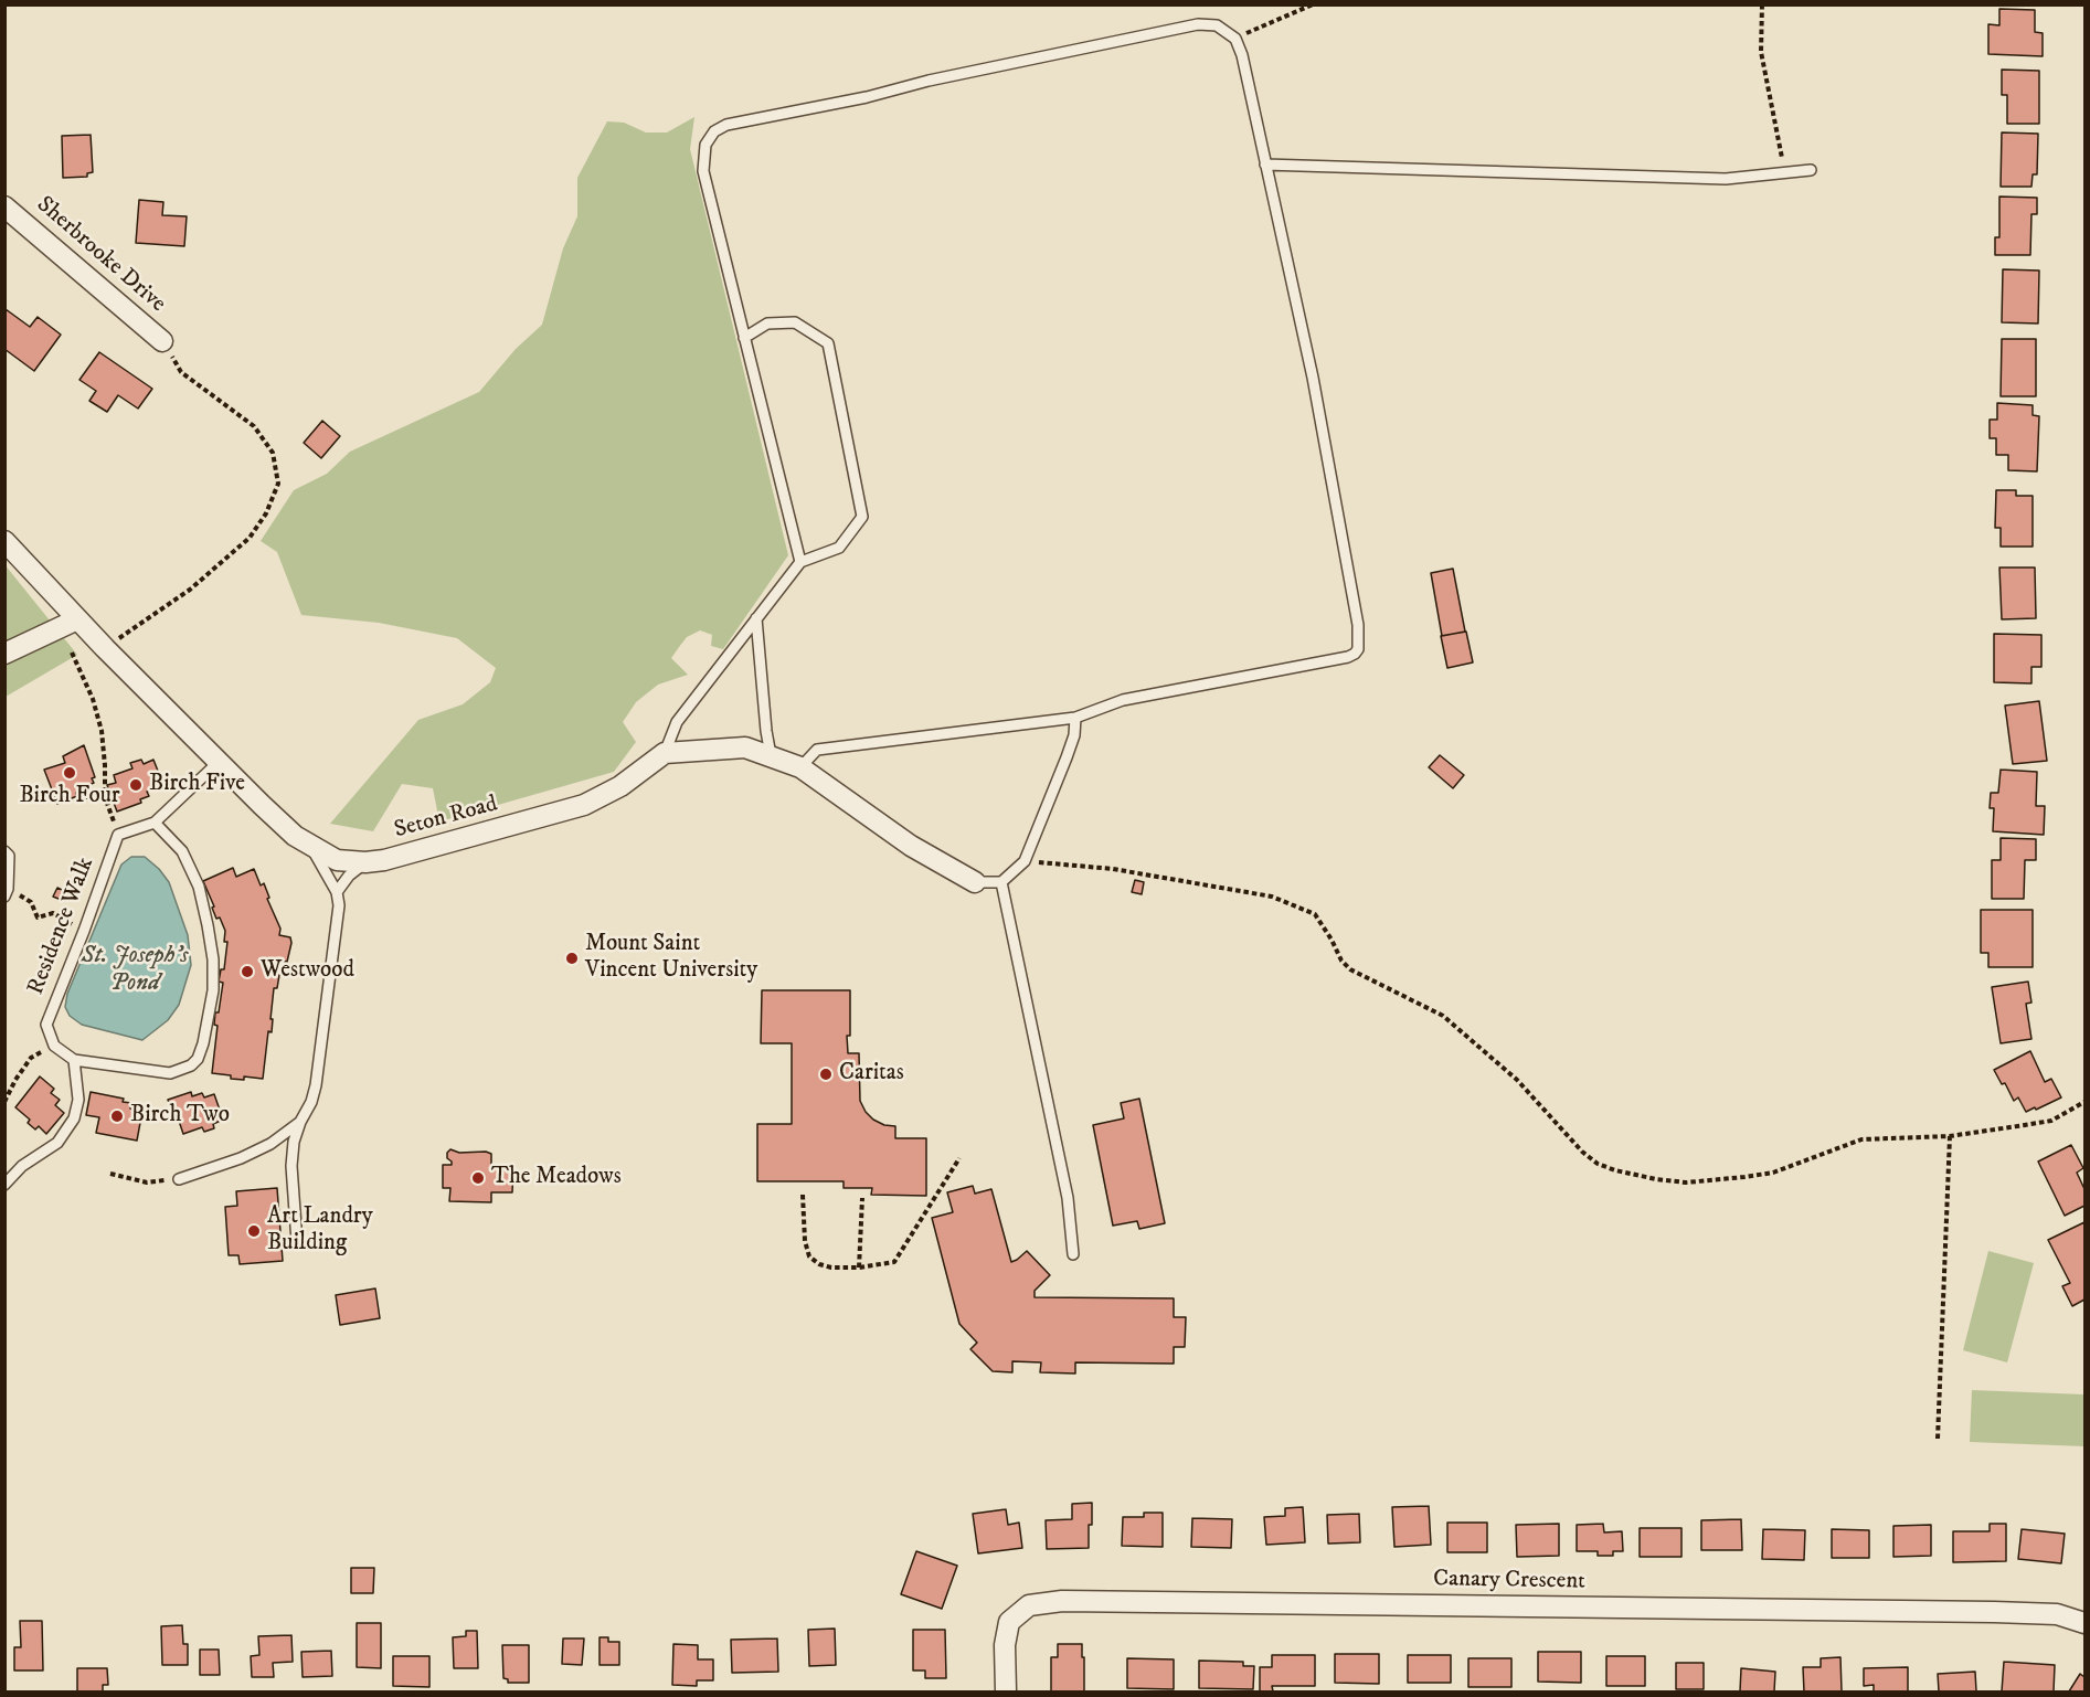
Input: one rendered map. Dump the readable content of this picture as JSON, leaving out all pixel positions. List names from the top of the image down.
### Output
{
  "streets": {
    "street": ["Sherbrooke Drive", "Seton Road", "Canary Crescent"],
    "lane": ["Residence Walk"]
  },
  "crossings": [
    ["Seton Road", "Residence Walk"]
  ],
  "water": ["St. Joseph’s Pond"],
  "places": [
    "Birch Four",
    "Birch Five",
    "Mount Saint Vincent University",
    "Westwood",
    "Caritas",
    "Birch Two",
    "The Meadows",
    "Art Landry Building"
  ]
}
